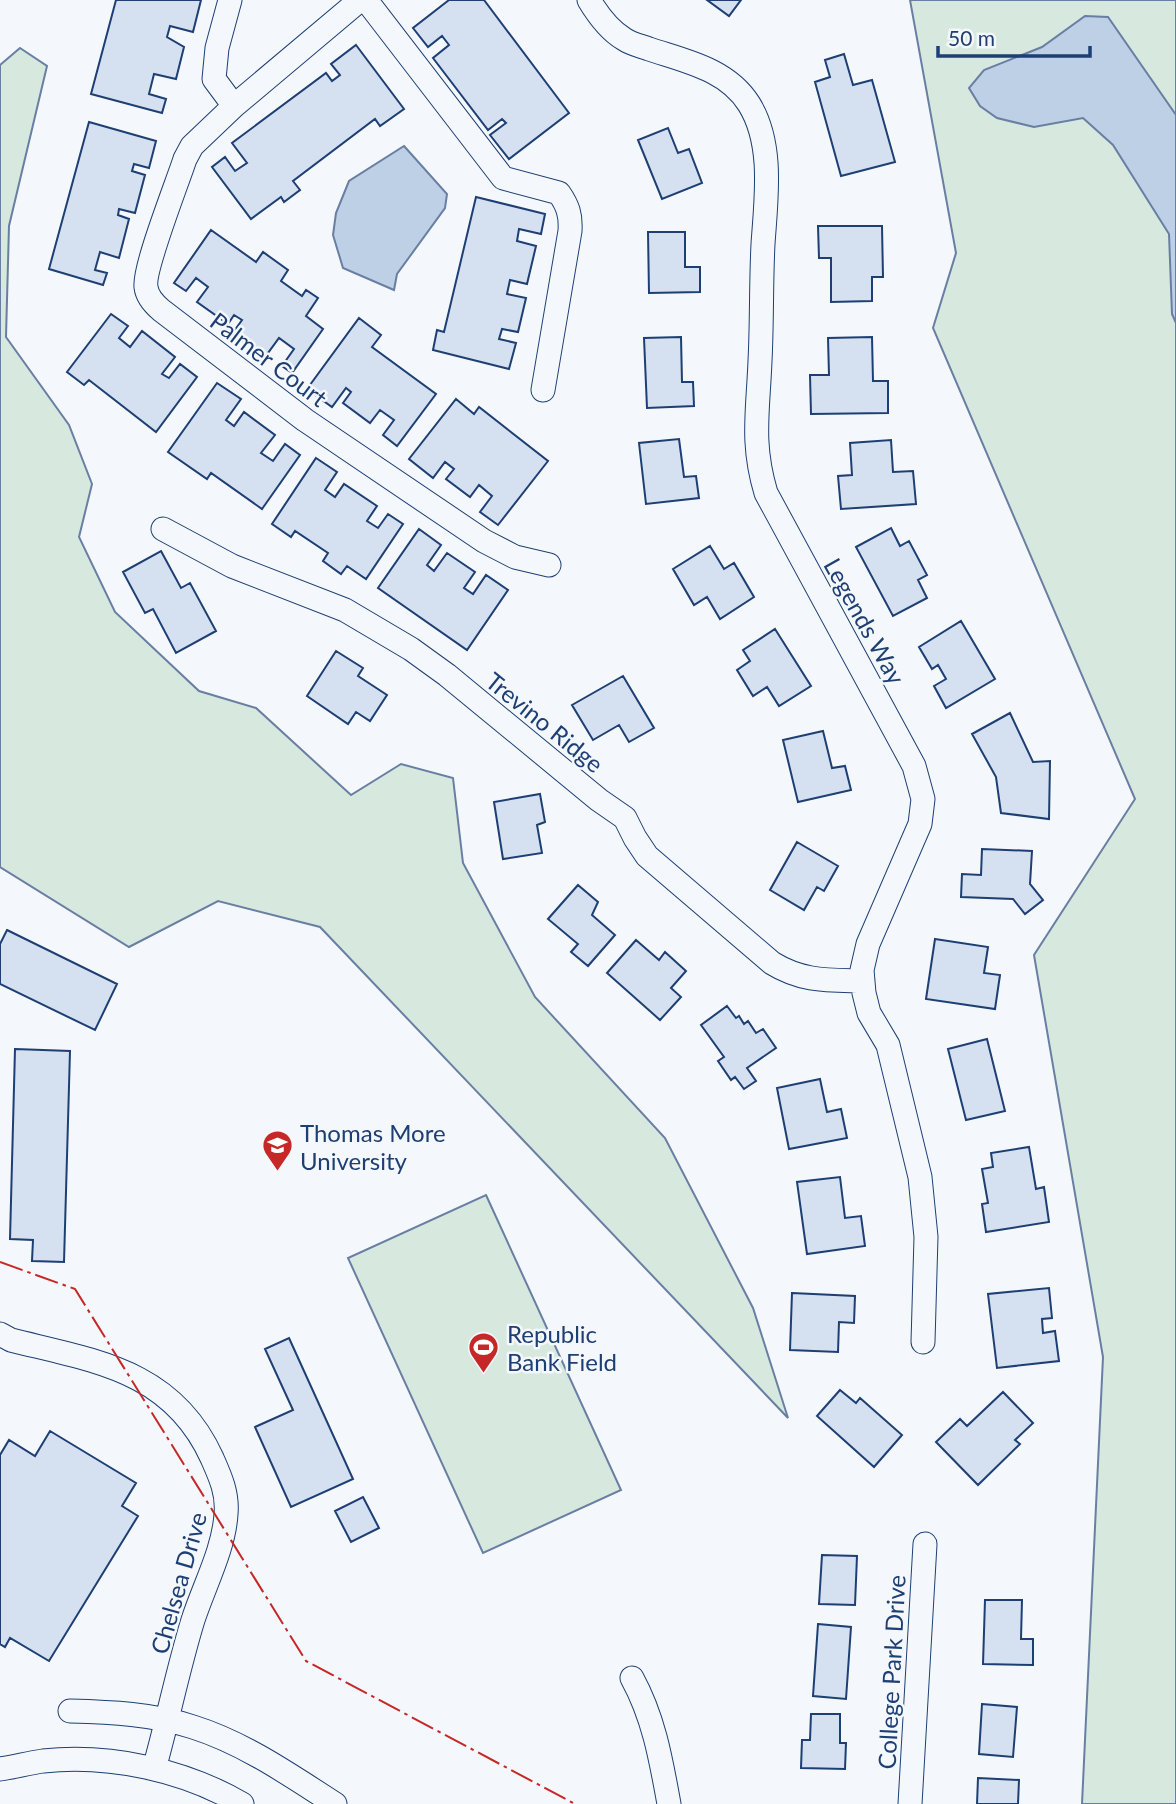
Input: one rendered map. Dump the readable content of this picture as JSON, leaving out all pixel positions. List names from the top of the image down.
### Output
{
  "streets": {
    "street": [
      "Palmer Court",
      "Legends Way",
      "Trevino Ridge",
      "Chelsea Drive",
      "College Park Drive"
    ]
  },
  "crossings": [
    ["Legends Way", "Trevino Ridge"]
  ],
  "places": {
    "school or university": ["Thomas More University"],
    "sports": ["Republic Bank Field"]
  },
  "scale_bar": "50 m"
}
